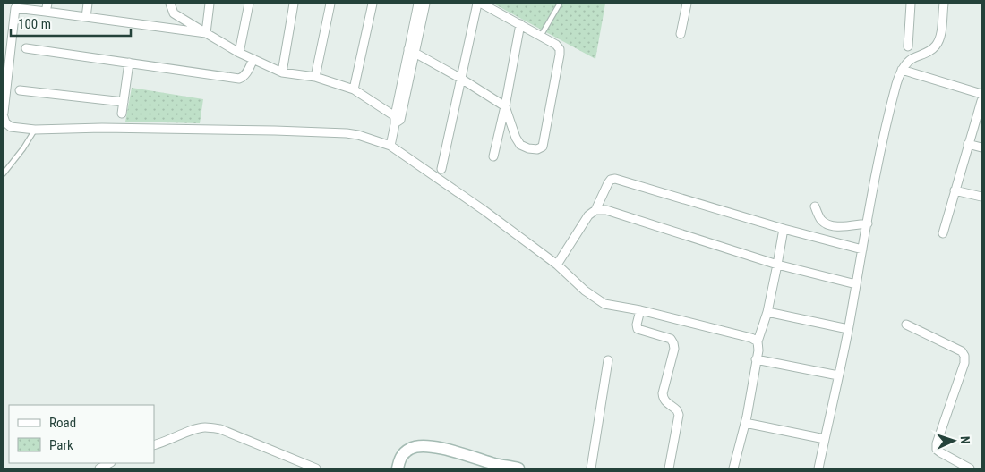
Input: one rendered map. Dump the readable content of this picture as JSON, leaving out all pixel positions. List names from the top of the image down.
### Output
{
  "legend": ["Road", "Park"],
  "scale_bar": "100 m",
  "north": "right"
}
